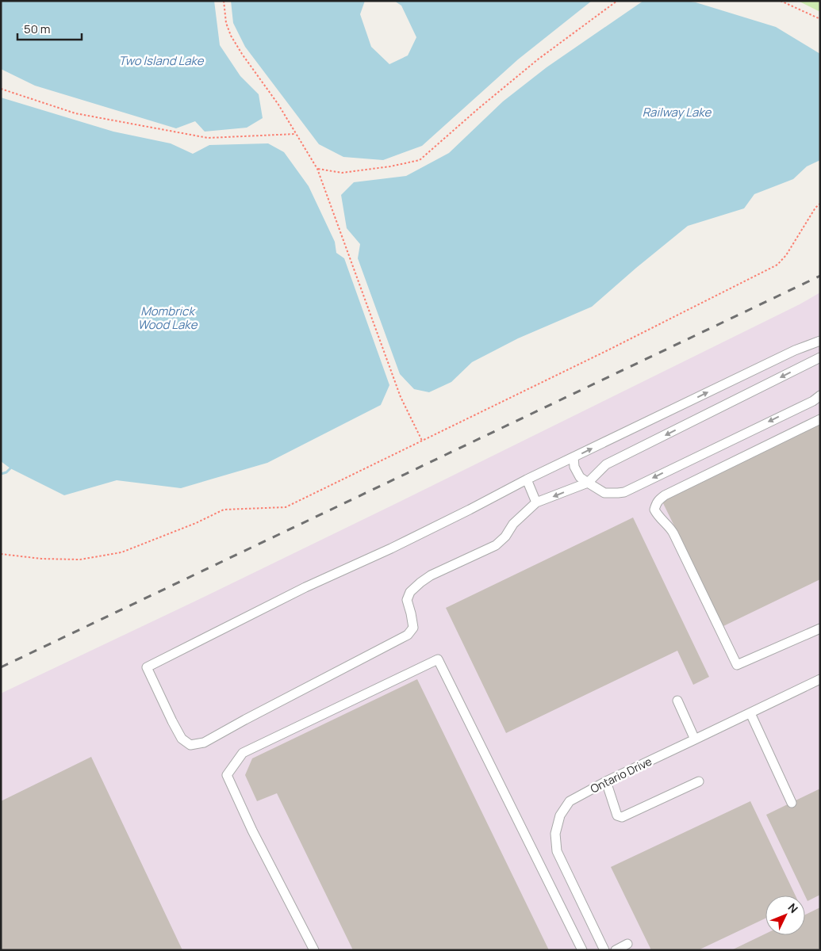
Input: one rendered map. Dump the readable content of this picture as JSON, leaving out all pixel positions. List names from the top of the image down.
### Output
{
  "streets": {
    "street": ["Ontario Drive"]
  },
  "water": ["Two Island Lake", "Railway Lake", "Mombrick Wood Lake"],
  "scale_bar": "50 m",
  "north": "top right"
}
